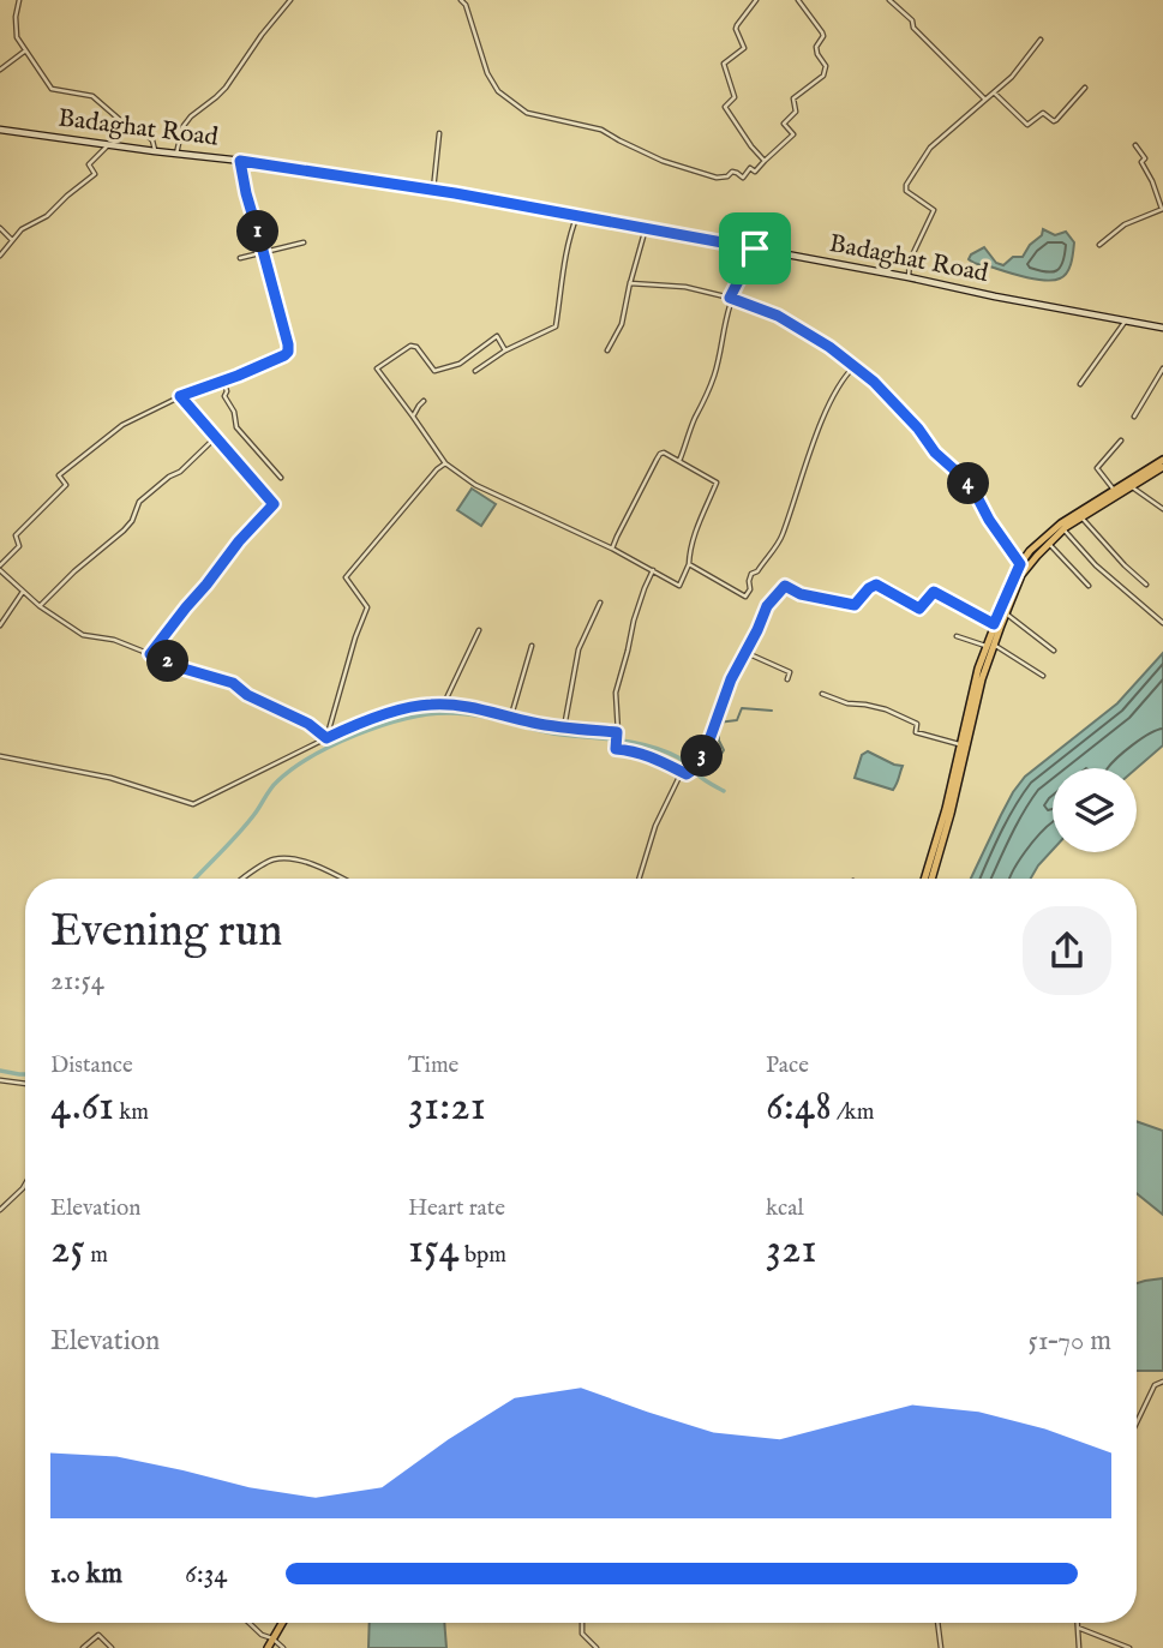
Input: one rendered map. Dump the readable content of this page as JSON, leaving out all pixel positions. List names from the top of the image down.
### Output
{
  "streets": {
    "main road": ["Badaghat Road"]
  },
  "page": {
    "pins": [
      "1",
      "4",
      "2",
      "3"
    ],
    "heading": ["Evening run", "21:54"],
    "stats": [
      ["Distance", "4.61 km"],
      ["Time", "31:21"],
      ["Pace", "6:48 /km"],
      ["Elevation", "25 m"],
      ["Heart rate", "154 bpm"],
      ["kcal", "321"]
    ],
    "chart": ["Elevation", "51–70 m"],
    "list": [
      {
        "name": "1.0 km",
        "note": "6:34"
      }
    ]
  }
}
